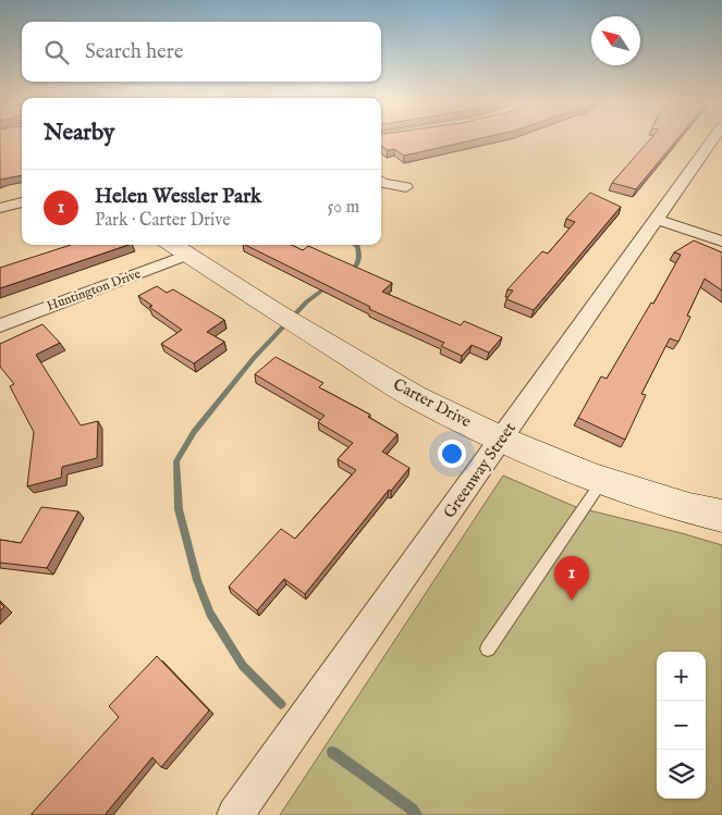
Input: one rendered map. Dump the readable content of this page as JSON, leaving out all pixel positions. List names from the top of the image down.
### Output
{
  "streets": {
    "street": ["Huntington Drive", "Carter Drive", "Greenway Street"]
  },
  "crossings": [
    ["Huntington Drive", "Carter Drive"],
    ["Carter Drive", "Greenway Street"]
  ],
  "north": "top left",
  "page": {
    "search": "Search here",
    "heading": "Nearby",
    "list": [
      {
        "mark": "1",
        "name": "Helen Wessler Park",
        "note": "Park · Carter Drive",
        "value": "50 m"
      }
    ],
    "pins": "1",
    "map_buttons": ["+", "−"]
  }
}
